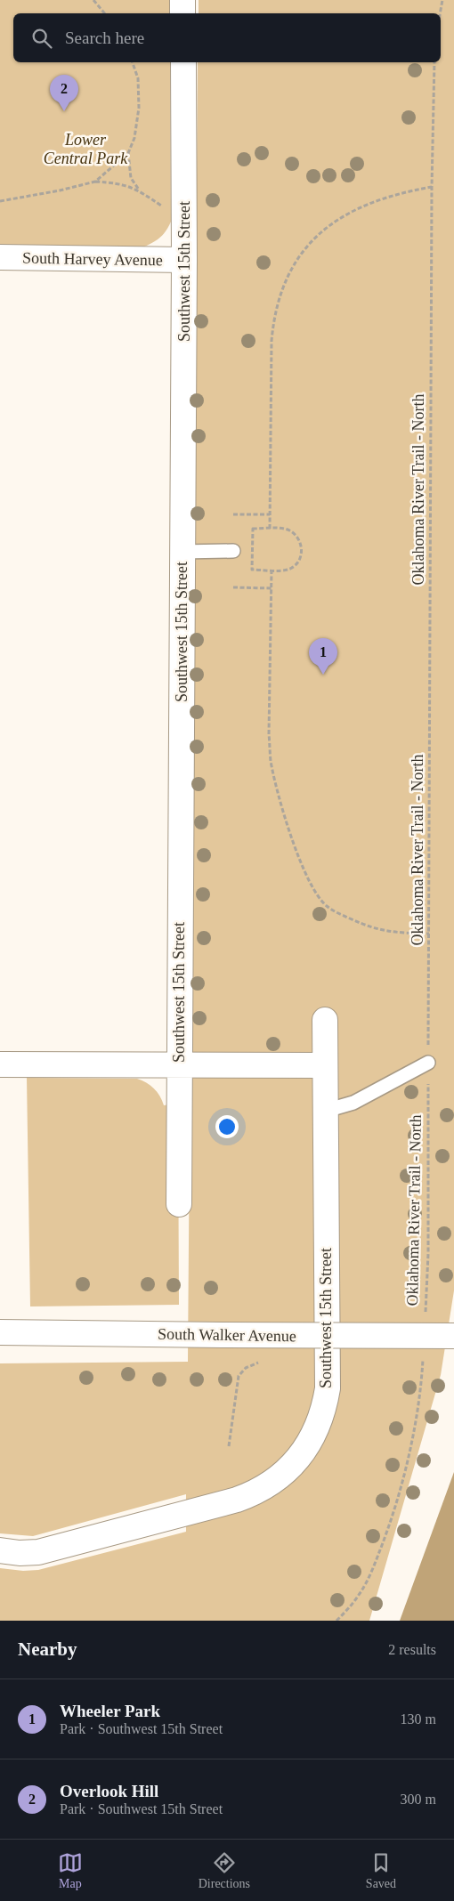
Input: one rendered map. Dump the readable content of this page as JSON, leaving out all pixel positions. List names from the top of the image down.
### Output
{
  "streets": {
    "street": ["South Harvey Avenue", "Southwest 15th Street", "South Walker Avenue"],
    "path": ["Oklahoma River Trail - North"]
  },
  "crossings": [
    ["South Harvey Avenue", "Southwest 15th Street"]
  ],
  "parks": ["Lower Central Park"],
  "page": {
    "search": "Search here",
    "pins": ["2", "1"],
    "heading": ["Nearby", "2 results"],
    "list": [
      {
        "mark": "1",
        "name": "Wheeler Park",
        "note": "Park · Southwest 15th Street",
        "value": "130 m"
      },
      {
        "mark": "2",
        "name": "Overlook Hill",
        "note": "Park · Southwest 15th Street",
        "value": "300 m"
      }
    ],
    "nav": ["Map", "Directions", "Saved"]
  }
}
